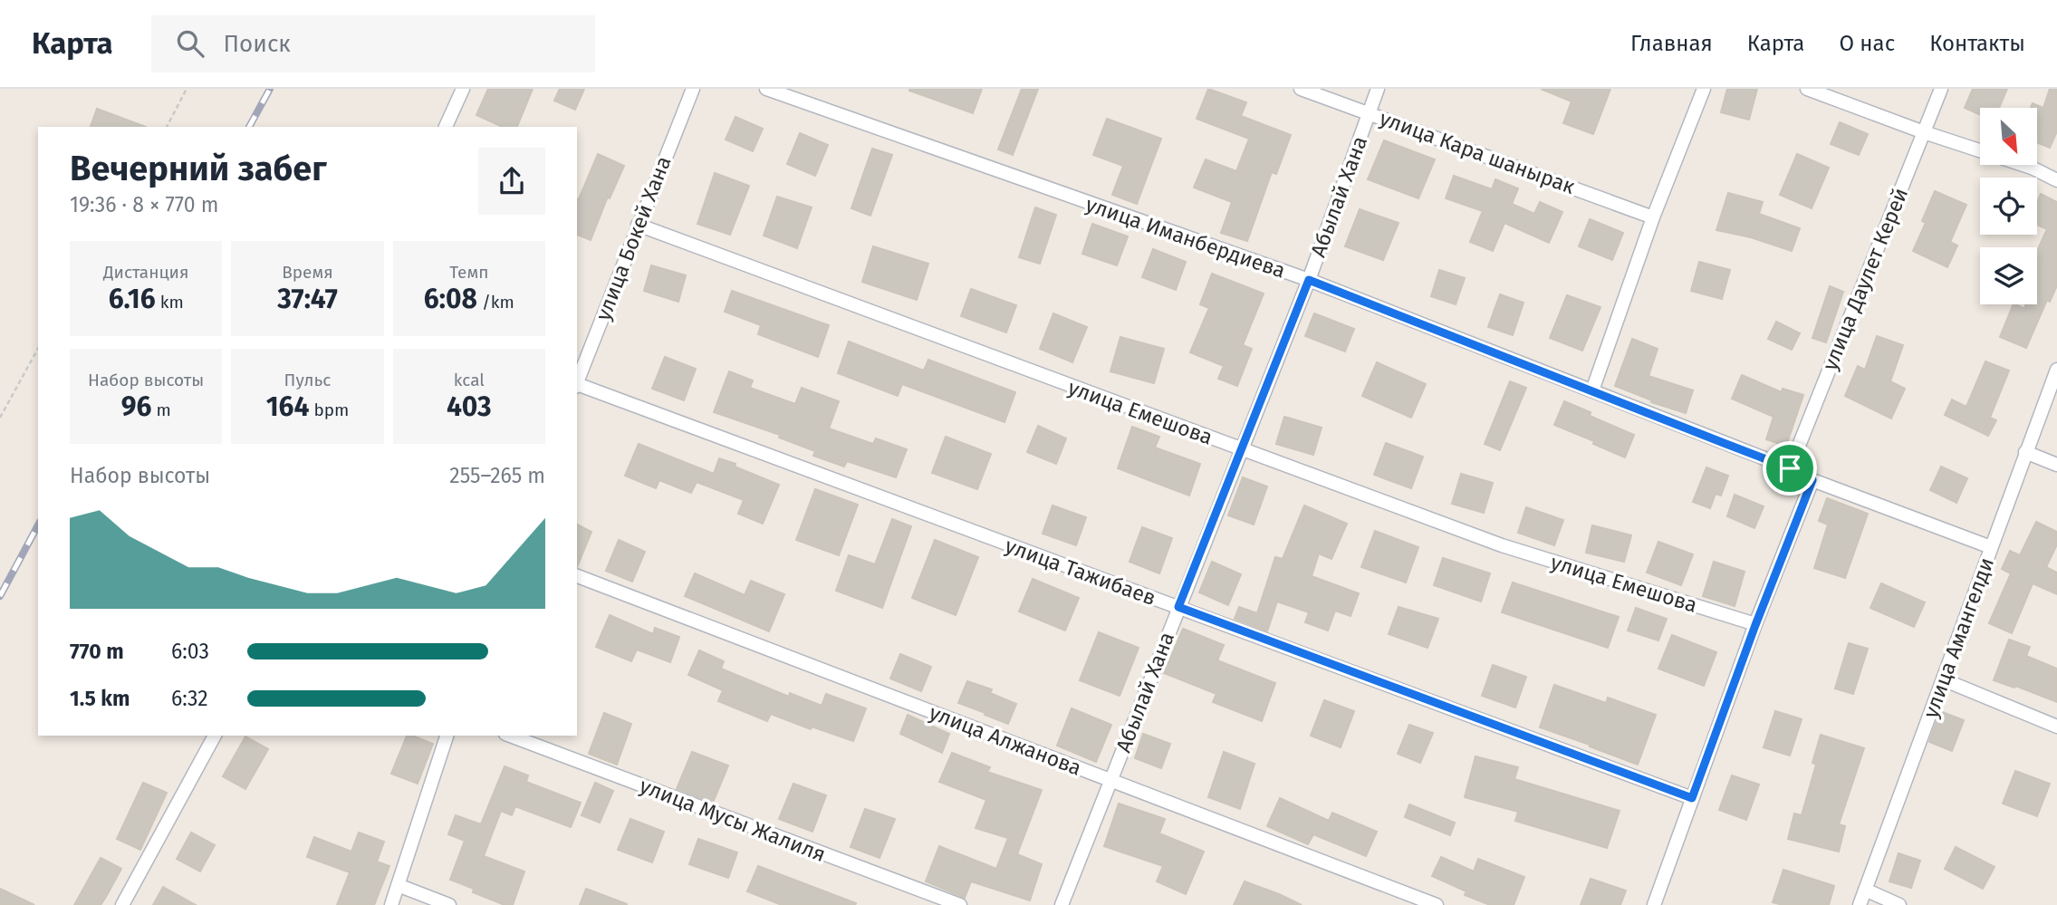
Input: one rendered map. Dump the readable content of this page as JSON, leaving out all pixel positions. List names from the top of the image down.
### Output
{
  "streets": {
    "street": [
      "улица Кара шанырак",
      "Абылай Хана",
      "улица Иманбердиева",
      "улица Бокей Хана",
      "улица Даулет Керей",
      "улица Емешова",
      "улица Тажибаев",
      "улица Амангелди",
      "улица Алжанова",
      "улица Мусы Жалиля"
    ]
  },
  "crossings": [
    ["улица Кара шанырак", "Абылай Хана"],
    ["Абылай Хана", "улица Иманбердиева"],
    ["Абылай Хана", "улица Емешова"],
    ["Абылай Хана", "улица Тажибаев"],
    ["Абылай Хана", "улица Алжанова"],
    ["улица Иманбердиева", "улица Даулет Керей"],
    ["улица Иманбердиева", "улица Амангелди"],
    ["улица Бокей Хана", "улица Емешова"]
  ],
  "north": "bottom right",
  "page": {
    "header": "Карта",
    "search": "Поиск",
    "nav": [
      "Главная",
      "Карта",
      "О нас",
      "Контакты"
    ],
    "heading": ["Вечерний забег", "19:36 · 8 × 770 m"],
    "stats": [
      ["Дистанция", "6.16 km"],
      ["Время", "37:47"],
      ["Темп", "6:08 /km"],
      ["Набор высоты", "96 m"],
      ["Пульс", "164 bpm"],
      ["kcal", "403"]
    ],
    "chart": ["Набор высоты", "255–265 m"],
    "list": [
      {
        "name": "770 m",
        "note": "6:03"
      },
      {
        "name": "1.5 km",
        "note": "6:32"
      }
    ]
  }
}
